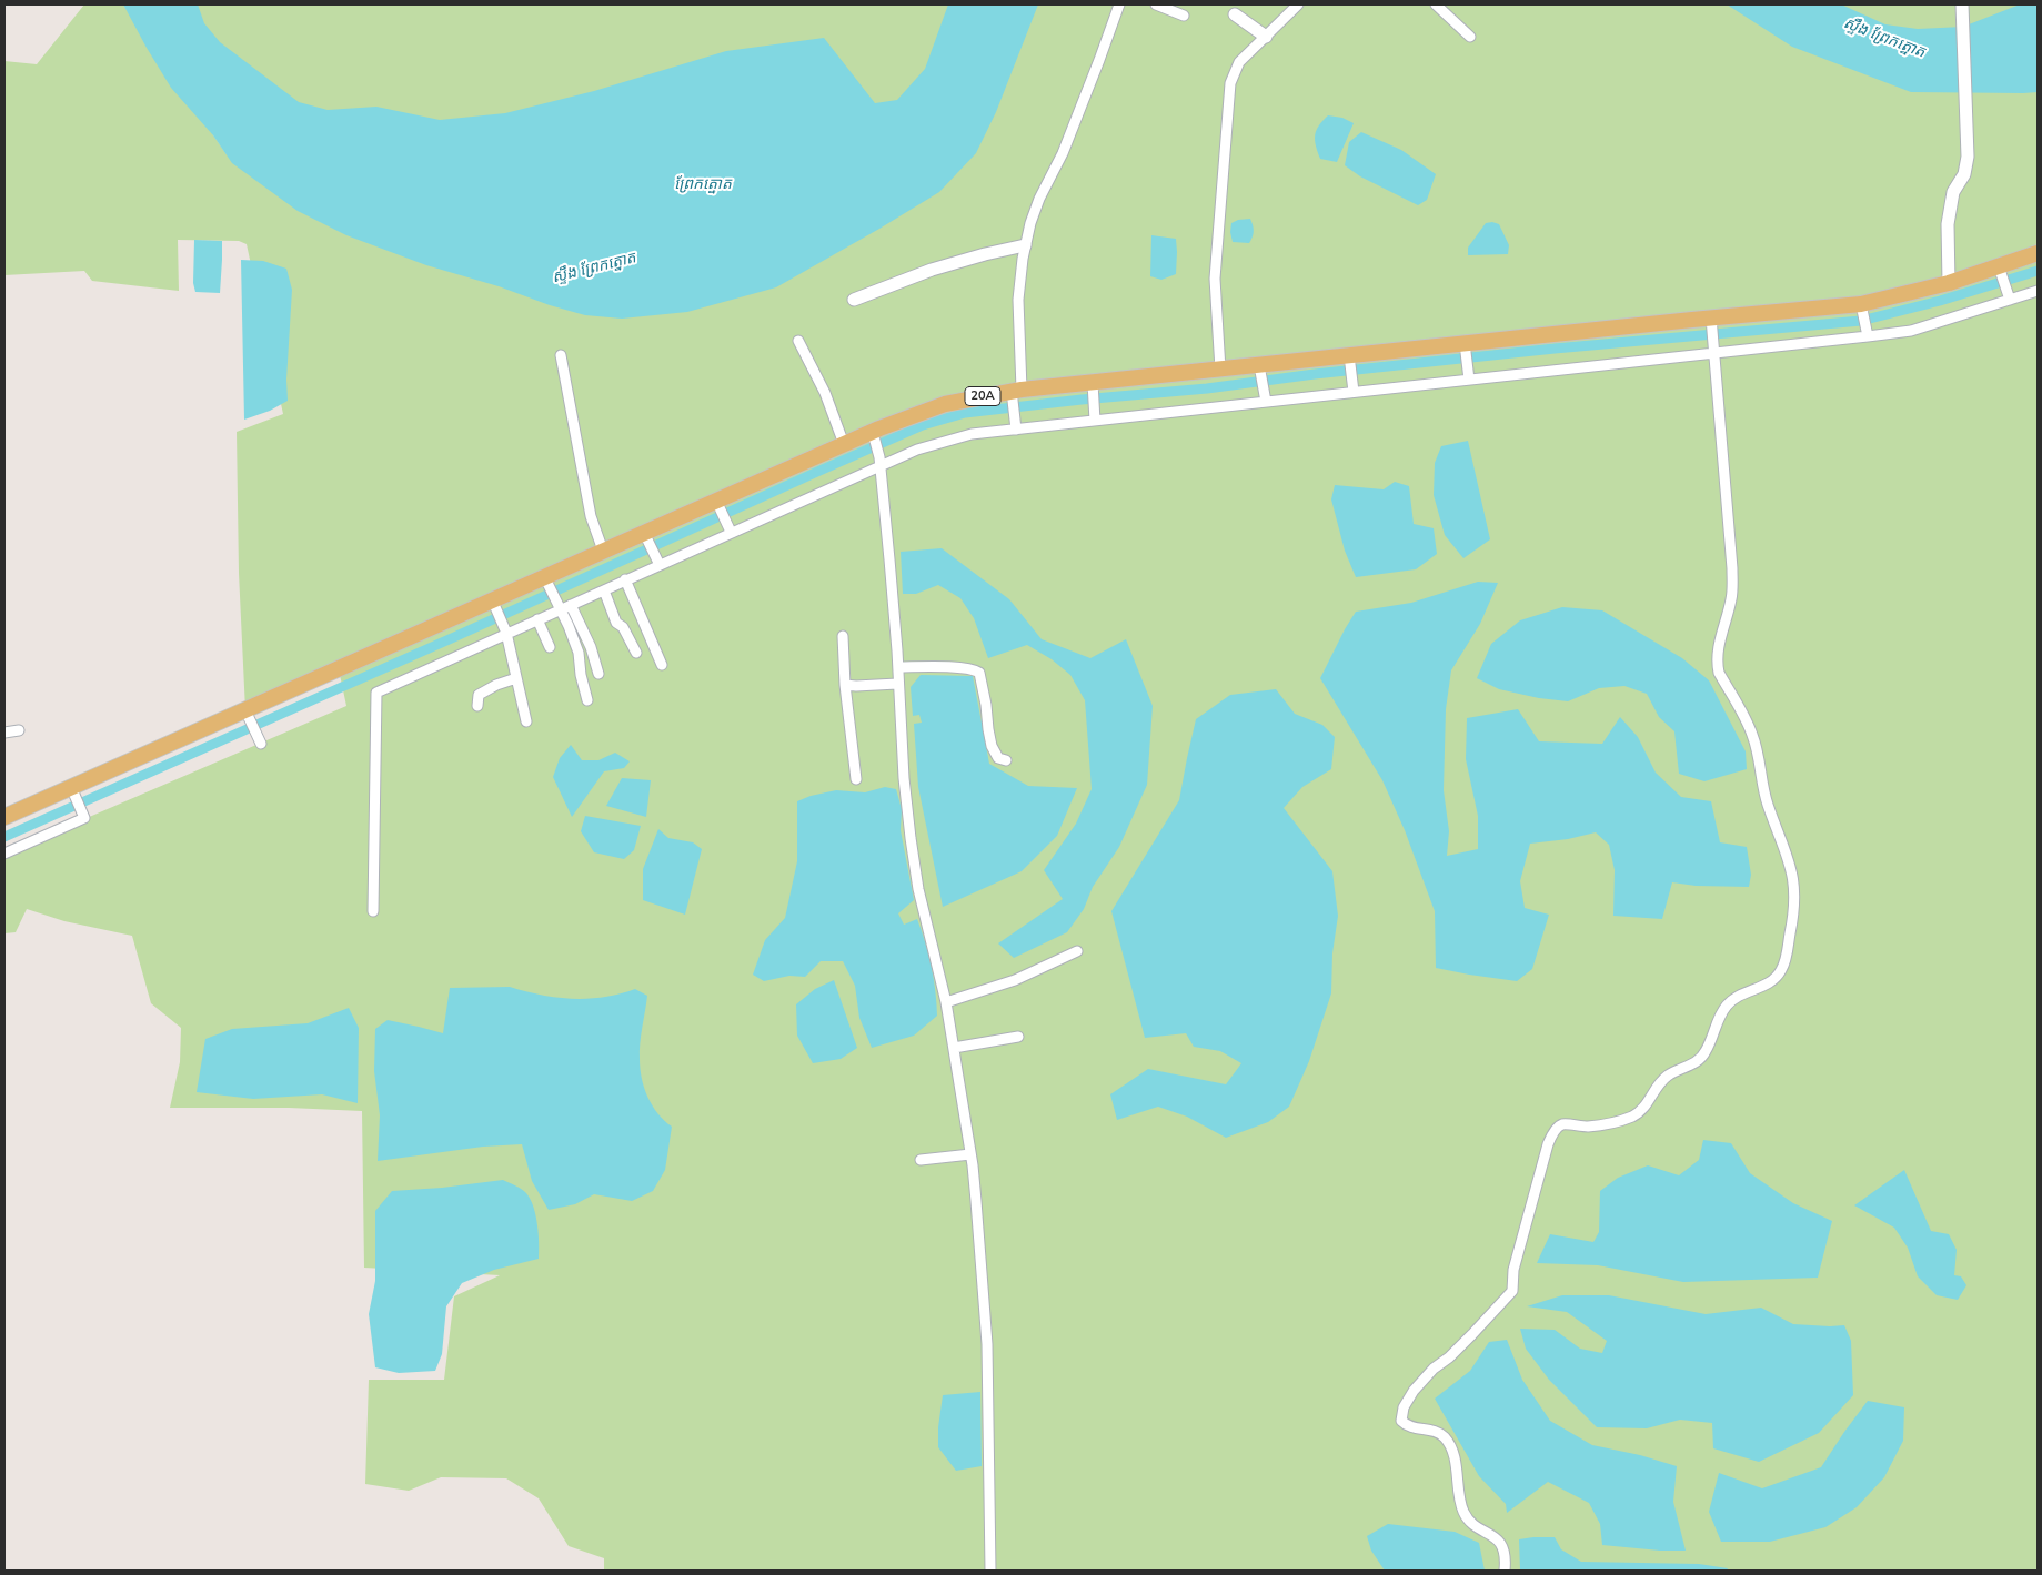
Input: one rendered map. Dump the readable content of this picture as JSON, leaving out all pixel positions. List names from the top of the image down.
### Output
{
  "streets": {
    "main road": ["20A"]
  },
  "water": ["ស្ទឹង ព្រែកត្នោត", "ព្រែកត្នោត"]
}
